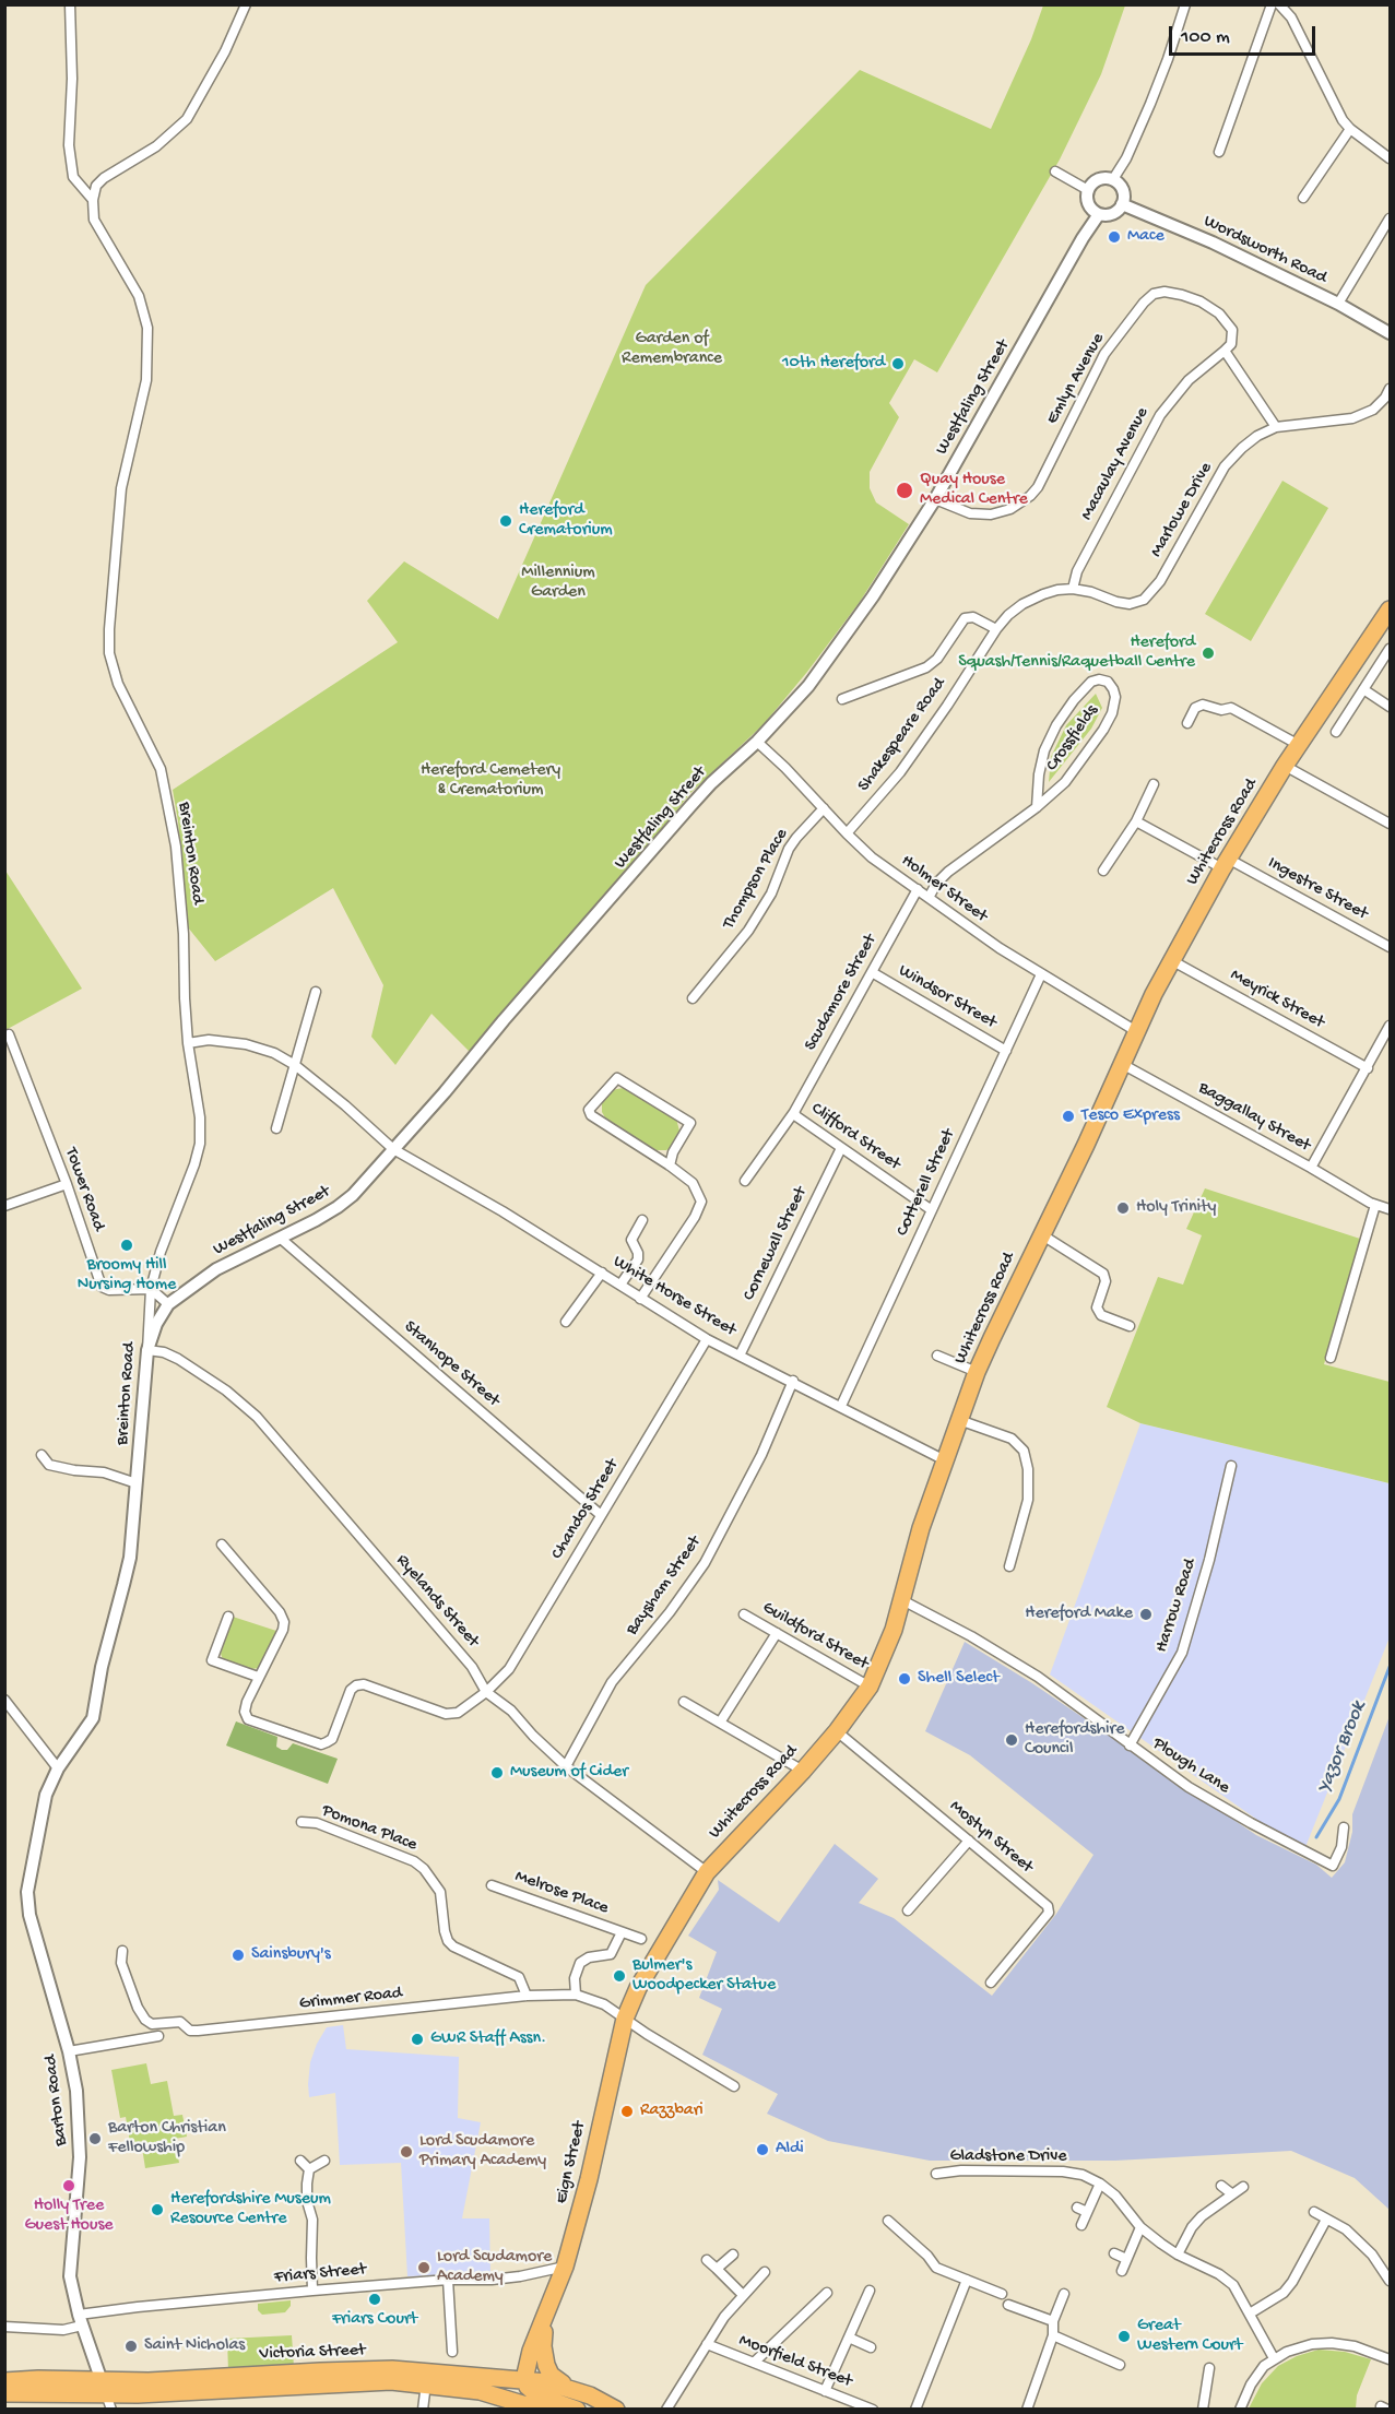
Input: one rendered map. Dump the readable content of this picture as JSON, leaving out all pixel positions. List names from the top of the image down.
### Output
{
  "streets": {
    "highway": ["Whitecross Road", "Eign Street", "Victoria Street"],
    "street": [
      "Wordsworth Road",
      "Emlyn Avenue",
      "Westfaling Street",
      "Macaulay Avenue",
      "Marlowe Drive",
      "Shakespeare Road",
      "Crossfields",
      "Breinton Road",
      "Thompson Place",
      "Holmer Street",
      "Ingestre Street",
      "Scudamore Street",
      "Windsor Street",
      "Meyrick Street",
      "Baggallay Street",
      "Clifford Street",
      "Cotterell Street",
      "Tower Road",
      "Cornewall Street",
      "White Horse Street",
      "Stanhope Street",
      "Chandos Street",
      "Baysham Street",
      "Ryelands Street",
      "Harrow Road",
      "Guildford Street",
      "Plough Lane",
      "Pomona Place",
      "Mostyn Street",
      "Melrose Place",
      "Grimmer Road",
      "Barton Road",
      "Gladstone Drive",
      "Friars Street",
      "Moorfield Street"
    ]
  },
  "crossings": [
    ["Wordsworth Road", "Westfaling Street"],
    ["Emlyn Avenue", "Westfaling Street"],
    ["Emlyn Avenue", "Macaulay Avenue"],
    ["Westfaling Street", "Breinton Road"],
    ["Westfaling Street", "Holmer Street"],
    ["Westfaling Street", "White Horse Street"],
    ["Westfaling Street", "Stanhope Street"],
    ["Westfaling Street", "Ryelands Street"],
    ["Macaulay Avenue", "Marlowe Drive"],
    ["Macaulay Avenue", "Shakespeare Road"],
    ["Marlowe Drive", "Shakespeare Road"],
    ["Shakespeare Road", "Holmer Street"],
    ["Crossfields", "Holmer Street"],
    ["Whitecross Road", "Holmer Street"],
    ["Whitecross Road", "Ingestre Street"],
    ["Whitecross Road", "Meyrick Street"],
    ["Whitecross Road", "Baggallay Street"],
    ["Whitecross Road", "White Horse Street"],
    ["Whitecross Road", "Ryelands Street"],
    ["Whitecross Road", "Guildford Street"],
    ["Whitecross Road", "Plough Lane"],
    ["Whitecross Road", "Mostyn Street"],
    ["Whitecross Road", "Grimmer Road"],
    ["Whitecross Road", "Eign Street"],
    ["Breinton Road", "Tower Road"],
    ["Breinton Road", "White Horse Street"],
    ["Breinton Road", "Ryelands Street"],
    ["Breinton Road", "Barton Road"],
    ["Thompson Place", "Holmer Street"],
    ["Holmer Street", "Scudamore Street"],
    ["Holmer Street", "Cotterell Street"],
    ["Scudamore Street", "Windsor Street"],
    ["Scudamore Street", "Clifford Street"],
    ["Windsor Street", "Cotterell Street"],
    ["Clifford Street", "Cotterell Street"],
    ["Clifford Street", "Cornewall Street"],
    ["Cotterell Street", "White Horse Street"],
    ["Cornewall Street", "White Horse Street"],
    ["White Horse Street", "Chandos Street"],
    ["White Horse Street", "Baysham Street"],
    ["Stanhope Street", "Chandos Street"],
    ["Chandos Street", "Ryelands Street"],
    ["Baysham Street", "Ryelands Street"],
    ["Harrow Road", "Plough Lane"],
    ["Pomona Place", "Grimmer Road"],
    ["Melrose Place", "Grimmer Road"],
    ["Grimmer Road", "Eign Street"],
    ["Barton Road", "Friars Street"],
    ["Barton Road", "Victoria Street"],
    ["Eign Street", "Friars Street"],
    ["Eign Street", "Victoria Street"]
  ],
  "water": ["Yazor Brook"],
  "parks": ["Garden of Remembrance", "Millennium Garden", "Hereford Cemetery & Crematorium"],
  "places": [
    "Mace",
    "10th Hereford",
    "Quay House Medical Centre",
    "Hereford Crematorium",
    "Hereford Squash/Tennis/Raquetball Centre",
    "Tesco Express",
    "Holy Trinity",
    "Broomy Hill Nursing Home",
    "Hereford Make",
    "Shell Select",
    "Herefordshire Council",
    "Museum of Cider",
    "Sainsbury's",
    "Bulmer's Woodpecker Statue",
    "GWR Staff Assn.",
    "Razzbari",
    "Barton Christian Fellowship",
    "Aldi",
    "Lord Scudamore Primary Academy",
    "Holly Tree Guest House",
    "Herefordshire Museum Resource Centre",
    "Lord Scudamore Academy",
    "Friars Court",
    "Great Western Court",
    "Saint Nicholas"
  ],
  "scale_bar": "100 m"
}
